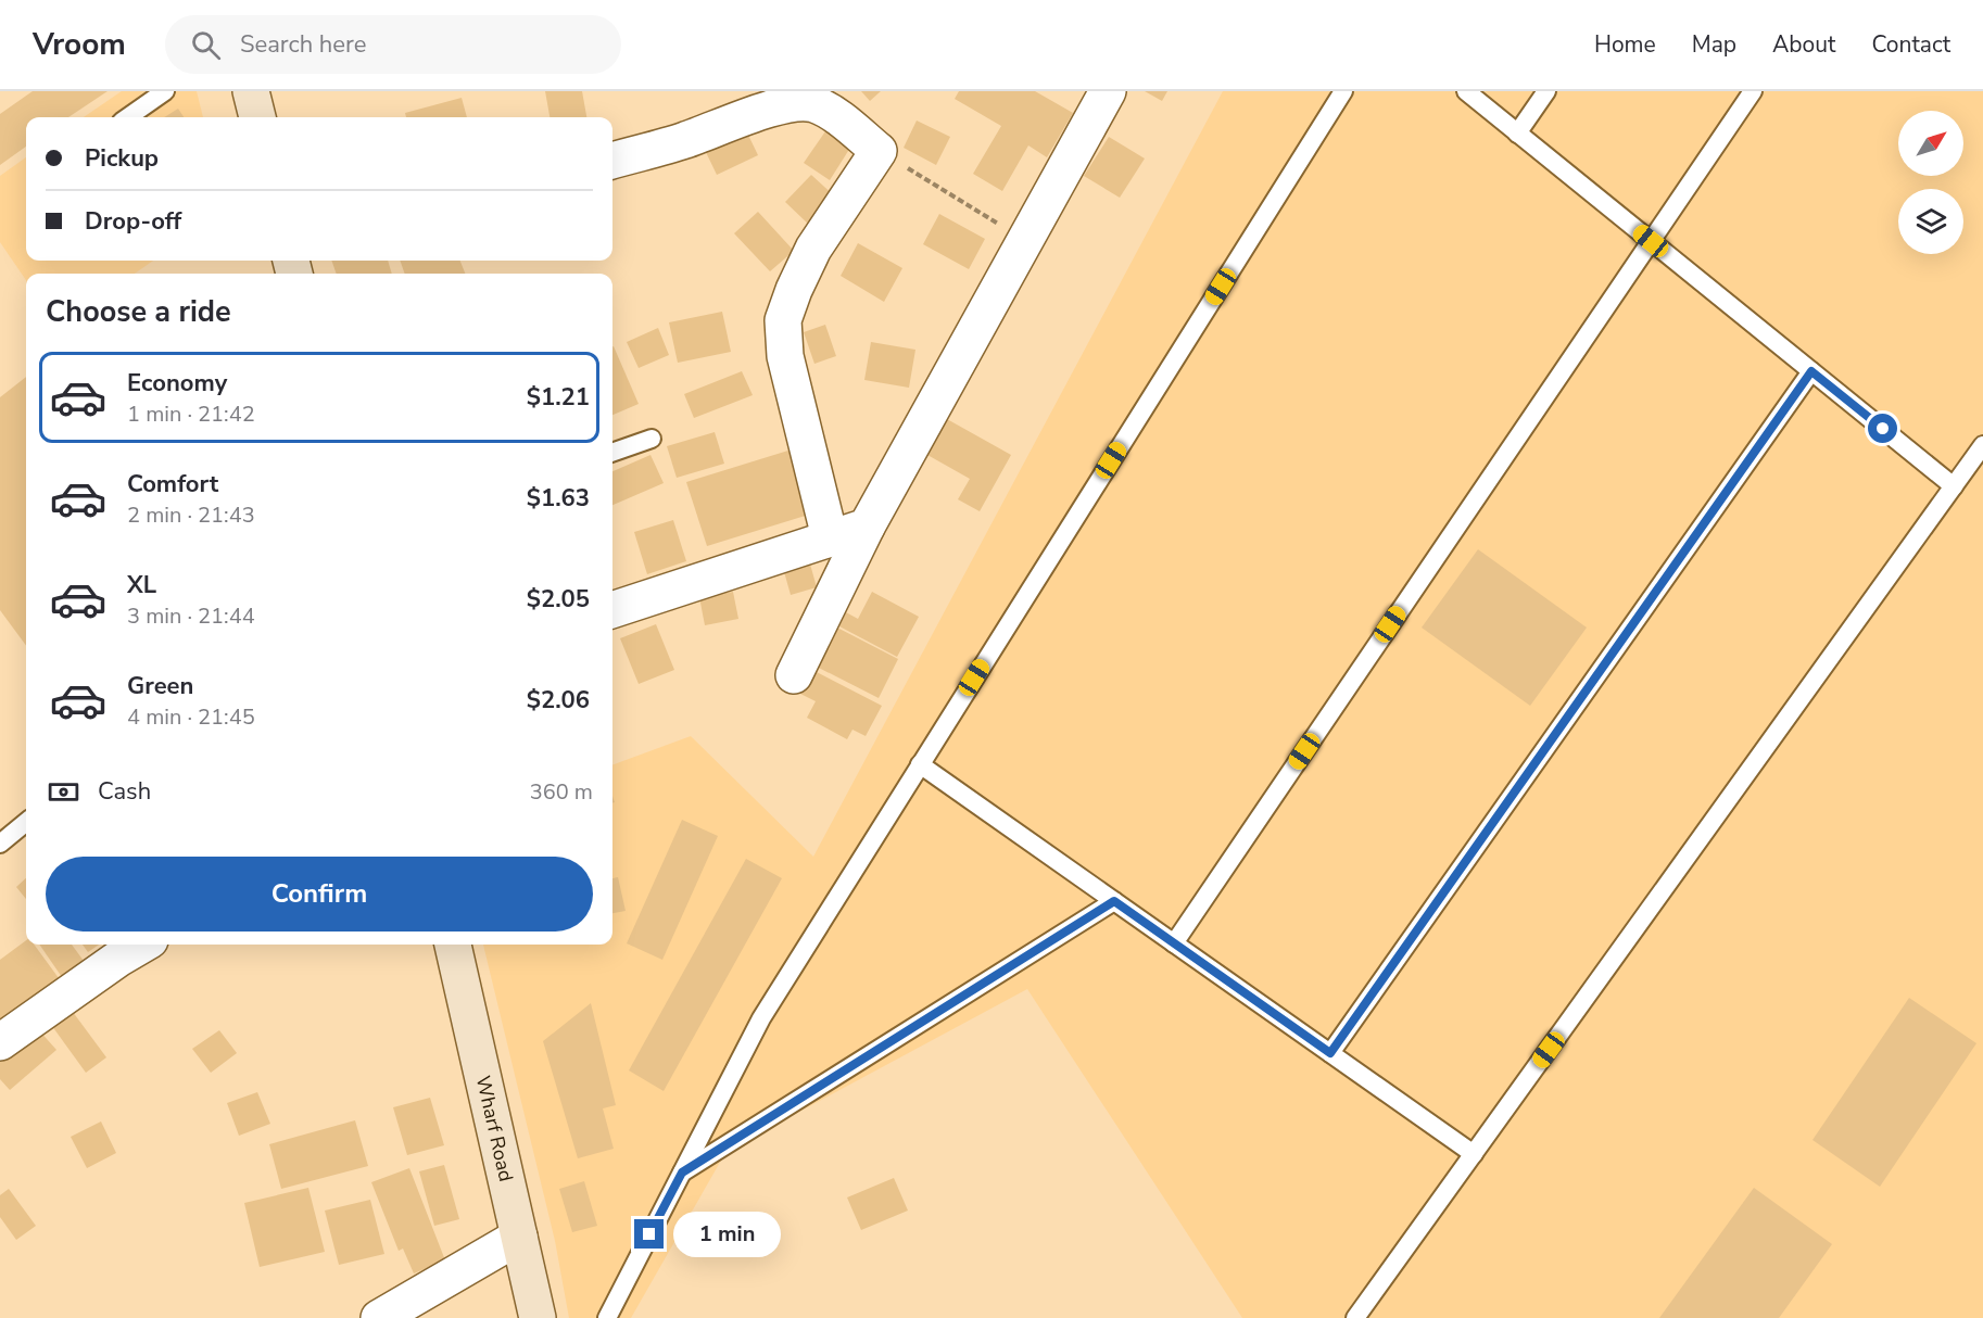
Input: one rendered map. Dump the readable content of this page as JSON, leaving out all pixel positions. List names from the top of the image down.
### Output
{
  "streets": {
    "main road": ["Wharf Road"]
  },
  "north": "top right",
  "page": {
    "header": "Vroom",
    "search": "Search here",
    "nav": [
      "Home",
      "Map",
      "About",
      "Contact"
    ],
    "banner": ["Pickup", "Drop-off"],
    "heading": "Choose a ride",
    "list": [
      {
        "name": "Economy",
        "note": "1 min · 21:42",
        "value": "$1.21"
      },
      {
        "name": "Comfort",
        "note": "2 min · 21:43",
        "value": "$1.63"
      },
      {
        "name": "XL",
        "note": "3 min · 21:44",
        "value": "$2.05"
      },
      {
        "name": "Green",
        "note": "4 min · 21:45",
        "value": "$2.06"
      }
    ],
    "pay": ["Cash", "360 m"],
    "buttons": "Confirm",
    "bubble": "1 min"
  }
}
